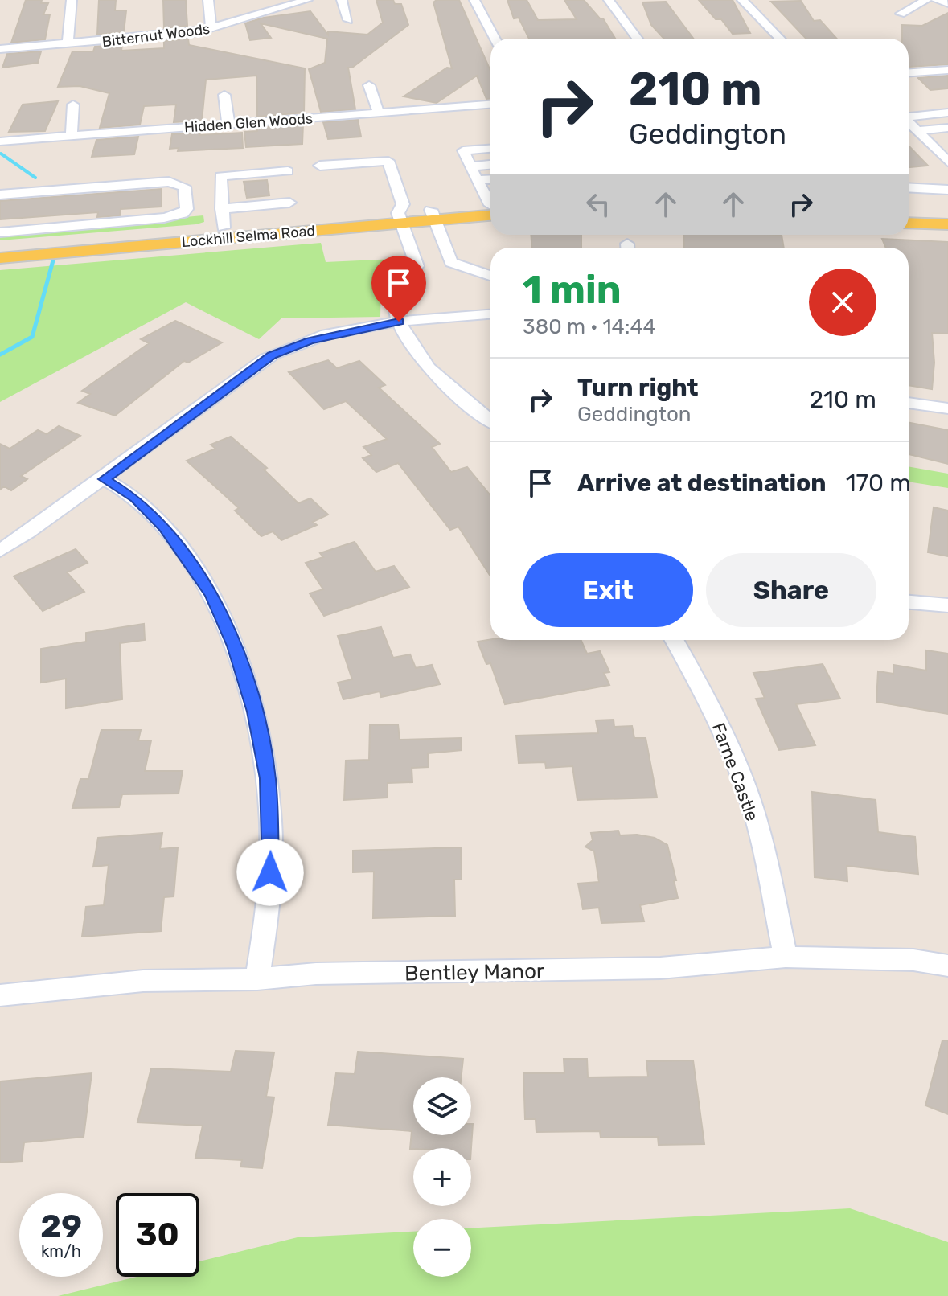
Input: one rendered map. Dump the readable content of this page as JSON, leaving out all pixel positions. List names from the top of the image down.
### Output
{
  "streets": {
    "main road": ["Lockhill Selma Road"],
    "street": [
      "Bitternut Woods",
      "Hidden Glen Woods",
      "Farne Castle",
      "Bentley Manor"
    ]
  },
  "crossings": [
    ["Farne Castle", "Bentley Manor"]
  ],
  "page": {
    "turn": ["210 m", "Geddington"],
    "heading": ["1 min", "380 m · 14:44"],
    "list": [
      {
        "name": "Turn right",
        "note": "Geddington",
        "value": "210 m"
      },
      {
        "name": "Arrive at destination",
        "value": "170 m"
      }
    ],
    "buttons": ["Exit", "Share"],
    "map_buttons": ["+", "−"],
    "speed": "29 km/h",
    "limit": "30"
  }
}
